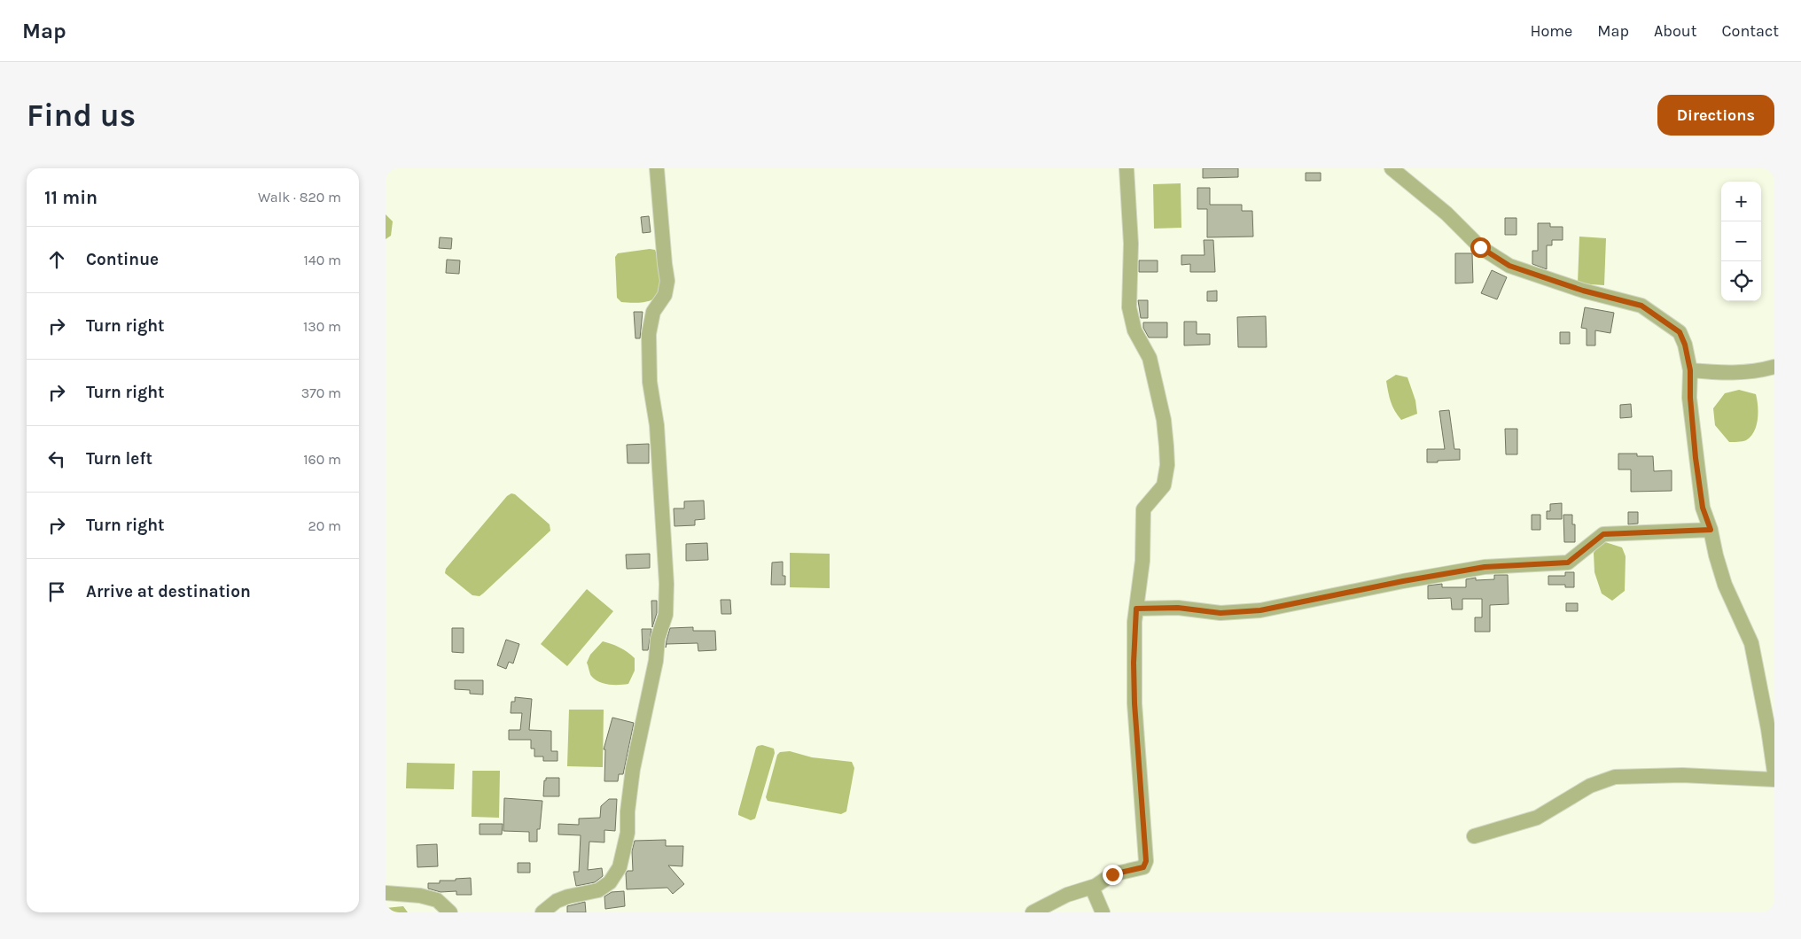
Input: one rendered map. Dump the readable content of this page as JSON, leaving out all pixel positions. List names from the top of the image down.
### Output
{
  "page": {
    "header": "Map",
    "nav": [
      "Home",
      "Map",
      "About",
      "Contact"
    ],
    "buttons": "Directions",
    "title": "Find us",
    "heading": ["11 min", "Walk · 820 m"],
    "map_buttons": ["+", "−"],
    "list": [
      ["Continue", "140 m"],
      ["Turn right", "130 m"],
      ["Turn right", "370 m"],
      ["Turn left", "160 m"],
      ["Turn right", "20 m"],
      "Arrive at destination"
    ]
  }
}
